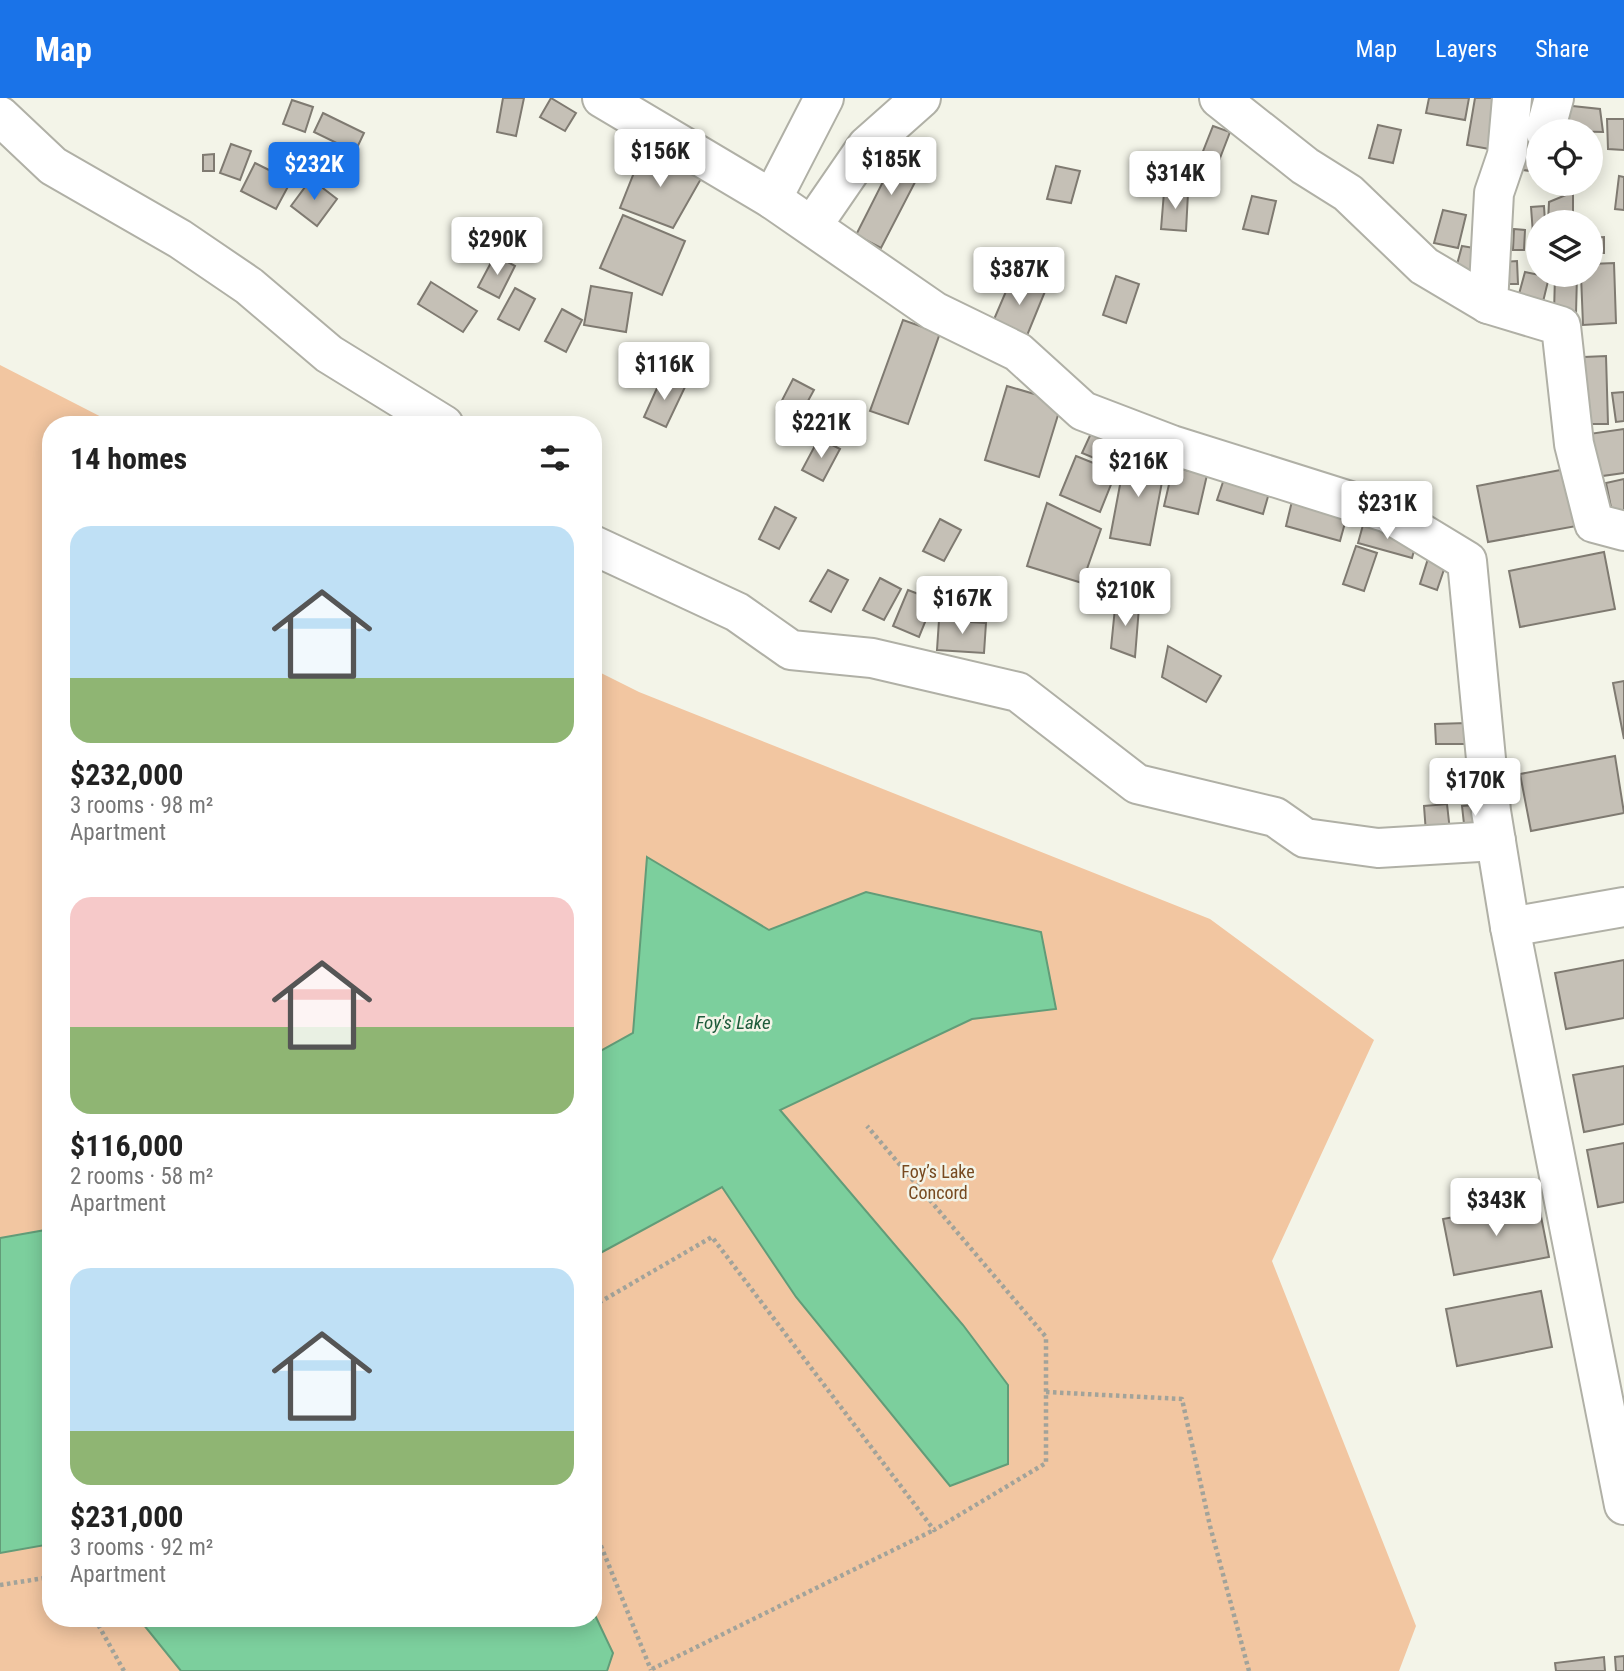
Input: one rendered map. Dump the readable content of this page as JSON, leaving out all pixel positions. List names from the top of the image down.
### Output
{
  "water": ["Foy's Lake"],
  "parks": ["Foy’s Lake Concord"],
  "page": {
    "header": "Map",
    "nav": ["Map", "Layers", "Share"],
    "price": [
      "$156K",
      "$185K",
      "$232K",
      "$314K",
      "$290K",
      "$387K",
      "$116K",
      "$221K",
      "$216K",
      "$231K",
      "$210K",
      "$167K",
      "$170K",
      "$343K"
    ],
    "heading": "14 homes",
    "list": [
      {
        "name": "$232,000",
        "note": "3 rooms · 98 m² · Apartment"
      },
      {
        "name": "$116,000",
        "note": "2 rooms · 58 m² · Apartment"
      },
      {
        "name": "$231,000",
        "note": "3 rooms · 92 m² · Apartment"
      }
    ]
  }
}
